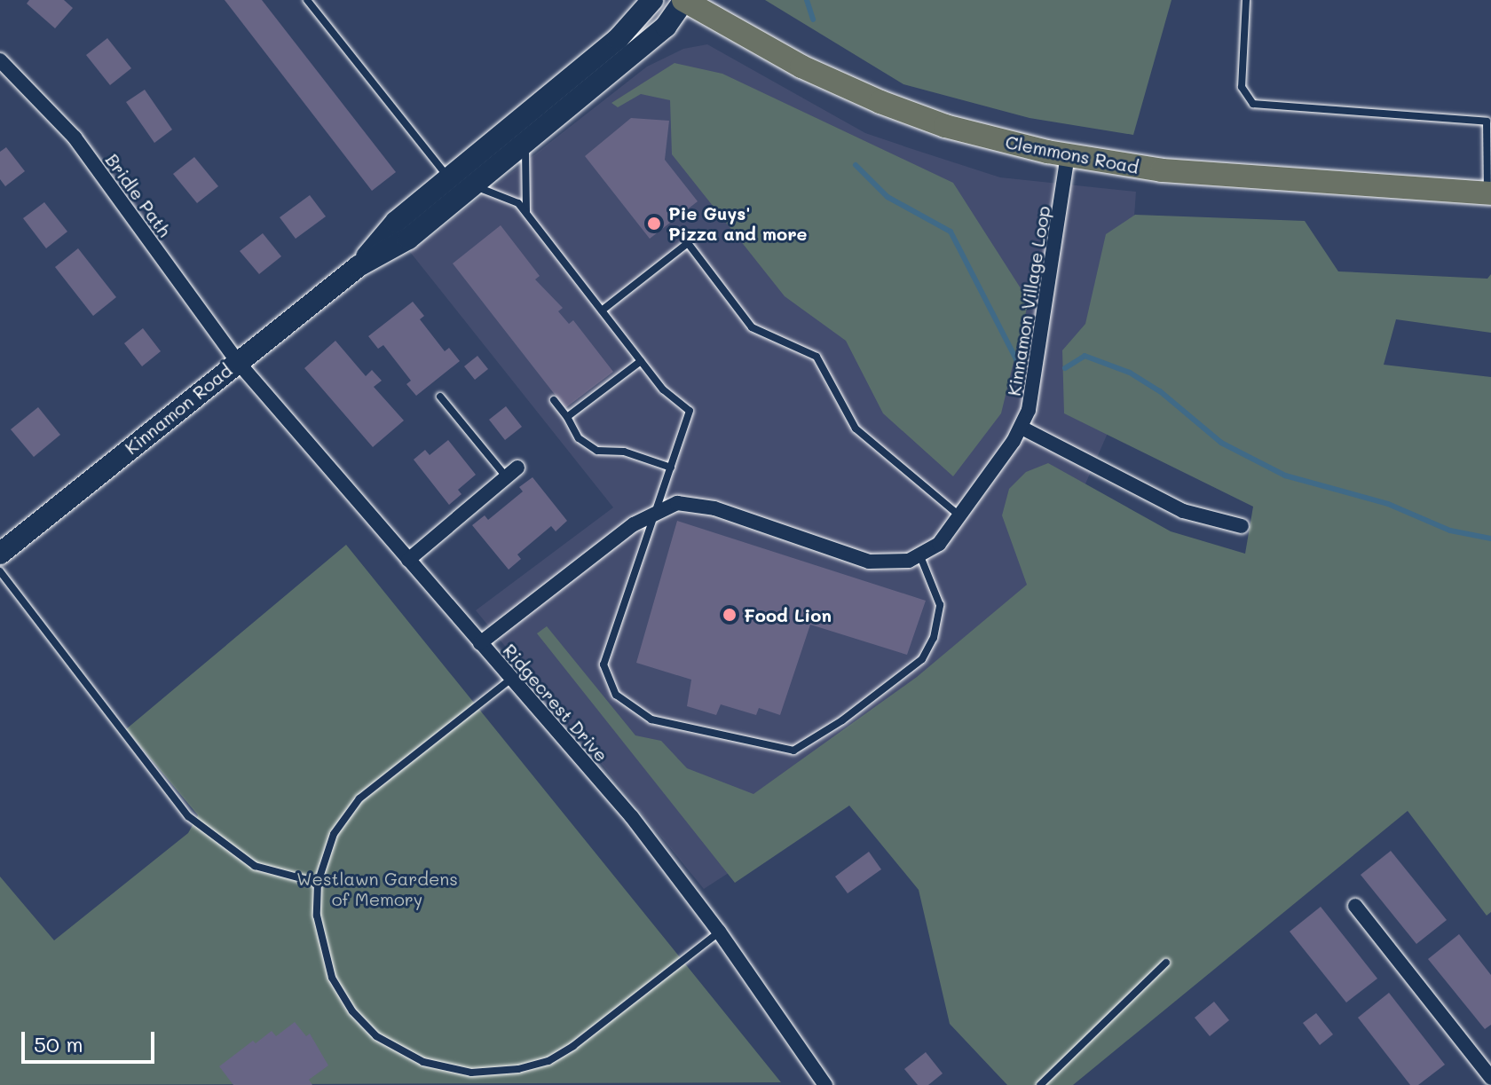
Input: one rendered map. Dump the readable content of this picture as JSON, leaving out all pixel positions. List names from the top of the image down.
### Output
{
  "streets": {
    "main road": ["Clemmons Road", "Kinnamon Road"],
    "street": ["Bridle Path", "Kinnamon Village Loop", "Ridgecrest Drive"]
  },
  "crossings": [
    ["Clemmons Road", "Kinnamon Village Loop"],
    ["Clemmons Road", "Kinnamon Road"],
    ["Bridle Path", "Kinnamon Road"],
    ["Bridle Path", "Ridgecrest Drive"],
    ["Kinnamon Road", "Ridgecrest Drive"]
  ],
  "parks": ["Westlawn Gardens of Memory"],
  "places": ["Pie Guys' Pizza and more", "Food Lion"],
  "scale_bar": "50 m"
}
